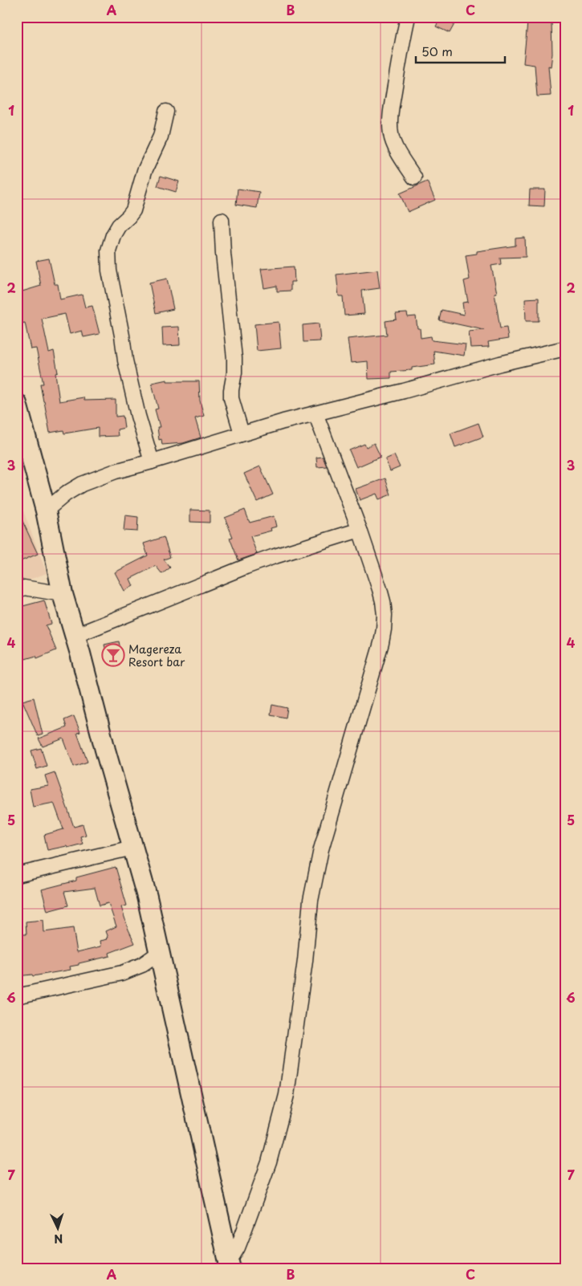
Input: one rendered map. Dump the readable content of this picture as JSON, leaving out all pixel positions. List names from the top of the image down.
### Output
{
  "places": {
    "bar": ["Magereza Resort bar"]
  },
  "scale_bar": "50 m",
  "north": "bottom",
  "grid": {
    "columns": ["A", "B", "C"],
    "rows": [
      "1",
      "2",
      "3",
      "4",
      "5",
      "6",
      "7"
    ]
  }
}
